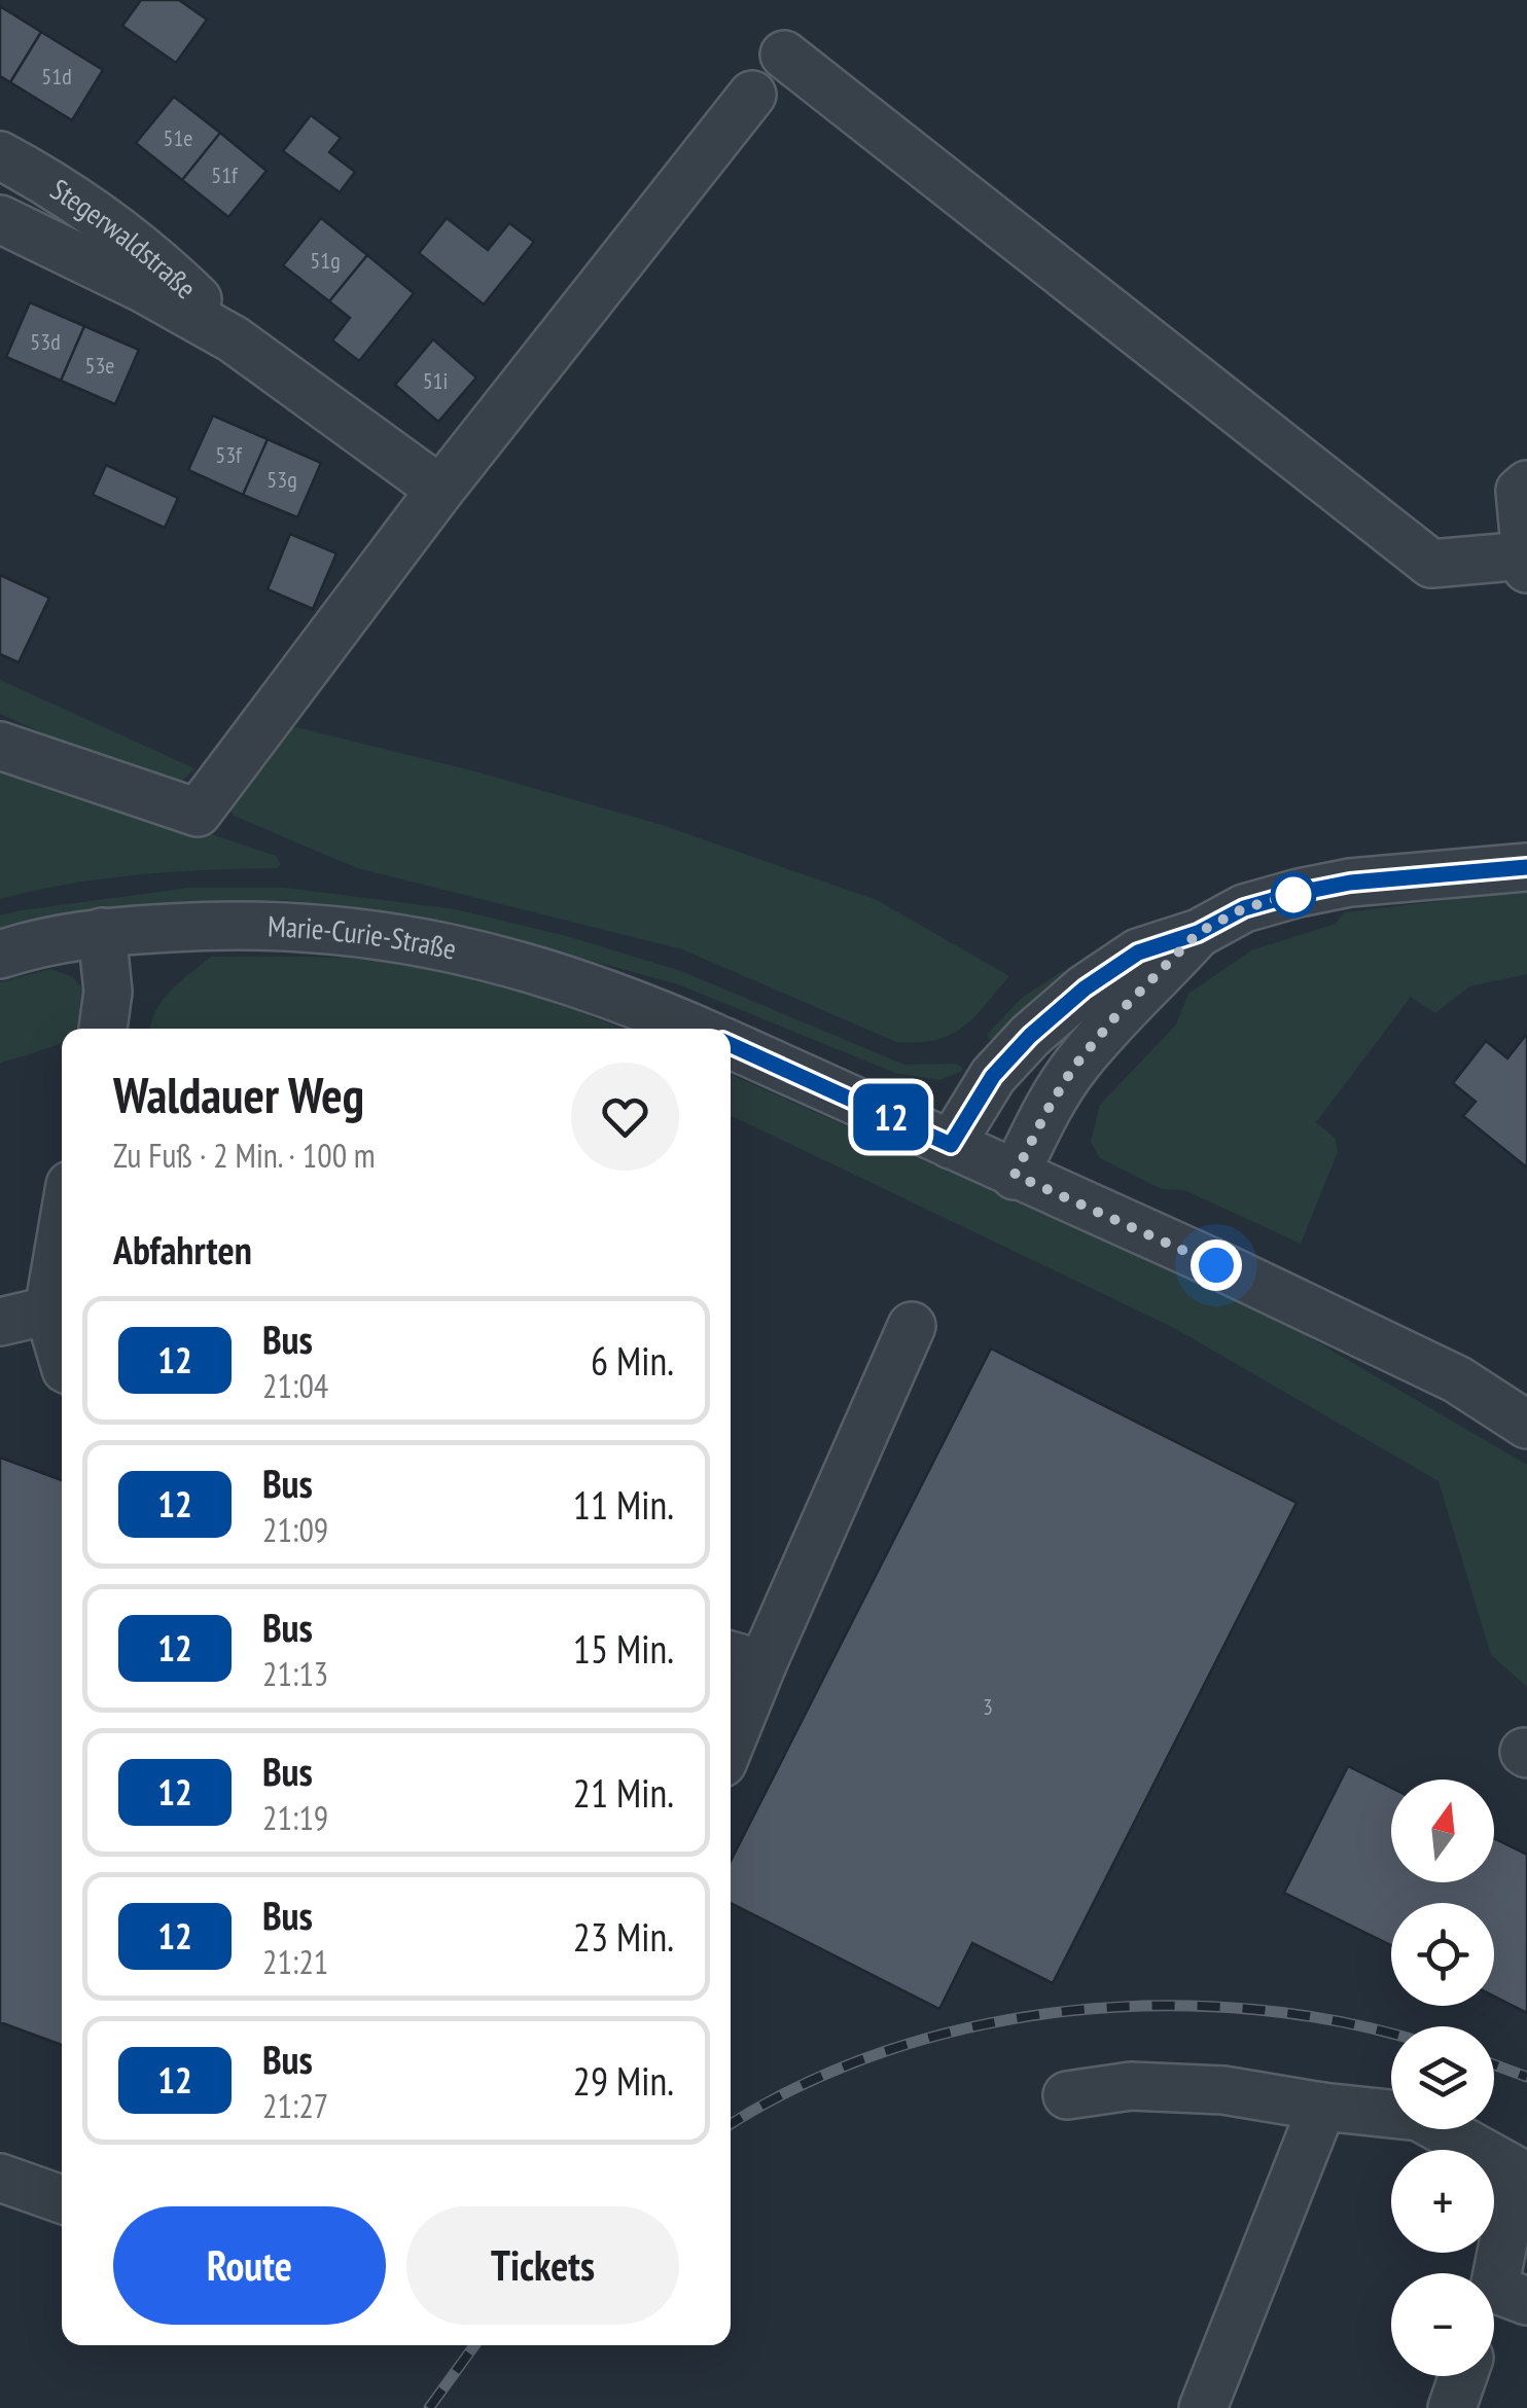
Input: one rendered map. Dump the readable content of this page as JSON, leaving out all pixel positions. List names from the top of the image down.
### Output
{
  "streets": {
    "street": ["Stegerwaldstraße", "Marie-Curie-Straße"]
  },
  "lines": ["bus line 12"],
  "house_numbers": [
    "51d",
    "51e",
    "51f",
    "51g",
    "53d",
    "53e",
    "51i",
    "53f",
    "53g",
    "3"
  ],
  "north": "top",
  "page": {
    "on_map": "12",
    "heading": [
      ["Waldauer Weg", "Zu Fuß · 2 Min. · 100 m"],
      "Abfahrten"
    ],
    "list": [
      {
        "mark": "12",
        "name": "Bus",
        "note": "21:04",
        "value": "6 Min."
      },
      {
        "mark": "12",
        "name": "Bus",
        "note": "21:09",
        "value": "11 Min."
      },
      {
        "mark": "12",
        "name": "Bus",
        "note": "21:13",
        "value": "15 Min."
      },
      {
        "mark": "12",
        "name": "Bus",
        "note": "21:19",
        "value": "21 Min."
      },
      {
        "mark": "12",
        "name": "Bus",
        "note": "21:21",
        "value": "23 Min."
      },
      {
        "mark": "12",
        "name": "Bus",
        "note": "21:27",
        "value": "29 Min."
      }
    ],
    "map_buttons": ["+", "−"],
    "buttons": ["Route", "Tickets"]
  }
}
